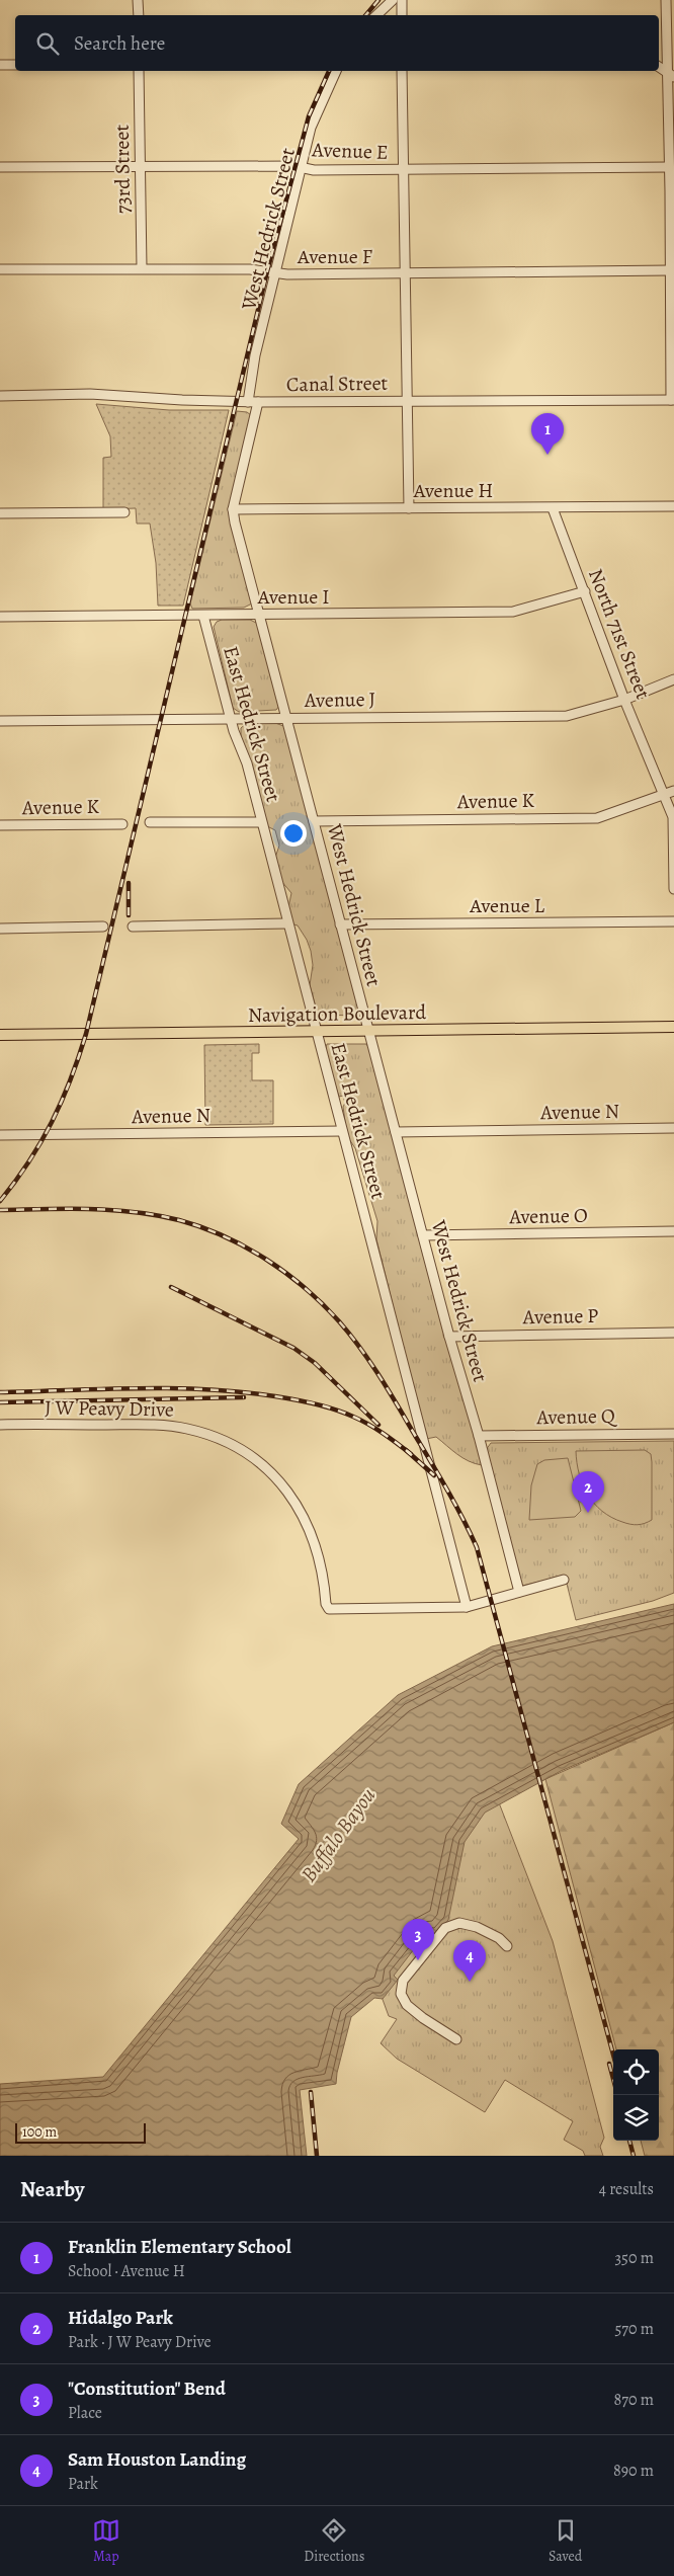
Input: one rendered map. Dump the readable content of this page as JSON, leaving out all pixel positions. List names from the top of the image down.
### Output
{
  "streets": {
    "main road": ["Navigation Boulevard"],
    "street": [
      "Avenue E",
      "73rd Street",
      "West Hedrick Street",
      "Avenue F",
      "Canal Street",
      "Avenue H",
      "Avenue I",
      "North 71st Street",
      "Avenue J",
      "East Hedrick Street",
      "Avenue K",
      "Avenue L",
      "Avenue N",
      "Avenue O",
      "Avenue P",
      "J W Peavy Drive",
      "Avenue Q"
    ]
  },
  "crossings": [
    ["Avenue E", "73rd Street"],
    ["Avenue E", "West Hedrick Street"],
    ["73rd Street", "Avenue F"],
    ["West Hedrick Street", "Avenue F"],
    ["West Hedrick Street", "Canal Street"],
    ["West Hedrick Street", "Avenue H"],
    ["West Hedrick Street", "Avenue I"],
    ["West Hedrick Street", "Avenue J"],
    ["West Hedrick Street", "Avenue K"],
    ["West Hedrick Street", "Avenue L"],
    ["West Hedrick Street", "Navigation Boulevard"],
    ["West Hedrick Street", "Avenue N"],
    ["West Hedrick Street", "Avenue O"],
    ["West Hedrick Street", "Avenue P"],
    ["West Hedrick Street", "J W Peavy Drive"],
    ["West Hedrick Street", "Avenue Q"],
    ["Avenue H", "North 71st Street"],
    ["Avenue I", "North 71st Street"],
    ["Avenue I", "East Hedrick Street"],
    ["North 71st Street", "Avenue J"],
    ["North 71st Street", "Avenue K"],
    ["Avenue J", "East Hedrick Street"],
    ["East Hedrick Street", "Navigation Boulevard"],
    ["East Hedrick Street", "Avenue N"],
    ["East Hedrick Street", "J W Peavy Drive"]
  ],
  "water": ["Buffalo Bayou"],
  "scale_bar": "100 m",
  "page": {
    "search": "Search here",
    "pins": [
      "1",
      "2",
      "3",
      "4"
    ],
    "scale": "100 m",
    "heading": ["Nearby", "4 results"],
    "list": [
      {
        "mark": "1",
        "name": "Franklin Elementary School",
        "note": "School · Avenue H",
        "value": "350 m"
      },
      {
        "mark": "2",
        "name": "Hidalgo Park",
        "note": "Park · J W Peavy Drive",
        "value": "570 m"
      },
      {
        "mark": "3",
        "name": "\"Constitution\" Bend",
        "note": "Place",
        "value": "870 m"
      },
      {
        "mark": "4",
        "name": "Sam Houston Landing",
        "note": "Park",
        "value": "890 m"
      }
    ],
    "nav": ["Map", "Directions", "Saved"]
  }
}
